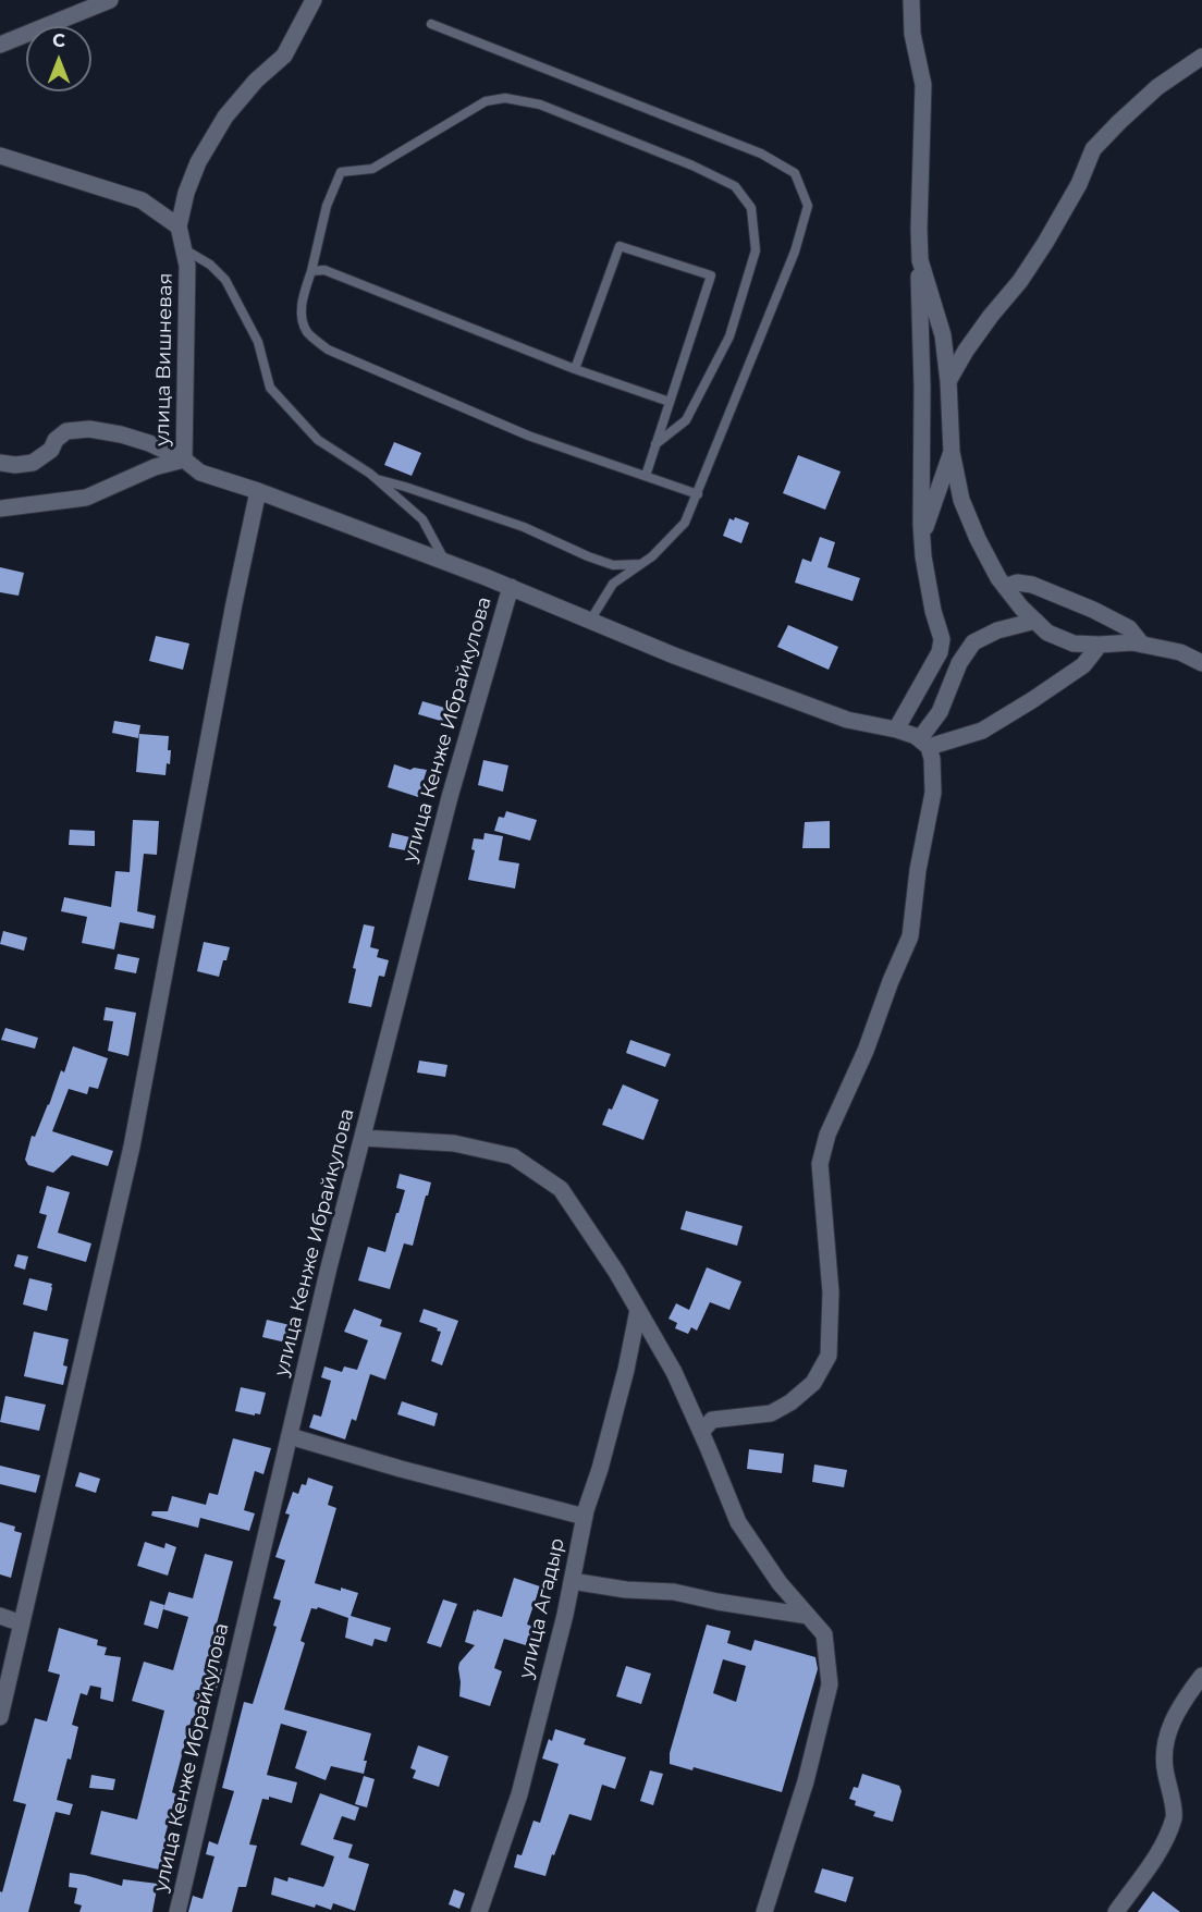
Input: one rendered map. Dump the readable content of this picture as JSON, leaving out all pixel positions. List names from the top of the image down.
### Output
{
  "streets": {
    "street": ["улица Вишневая", "улица Кенже Ибрайкулова", "улица Агадыр"]
  },
  "north": "top"
}
